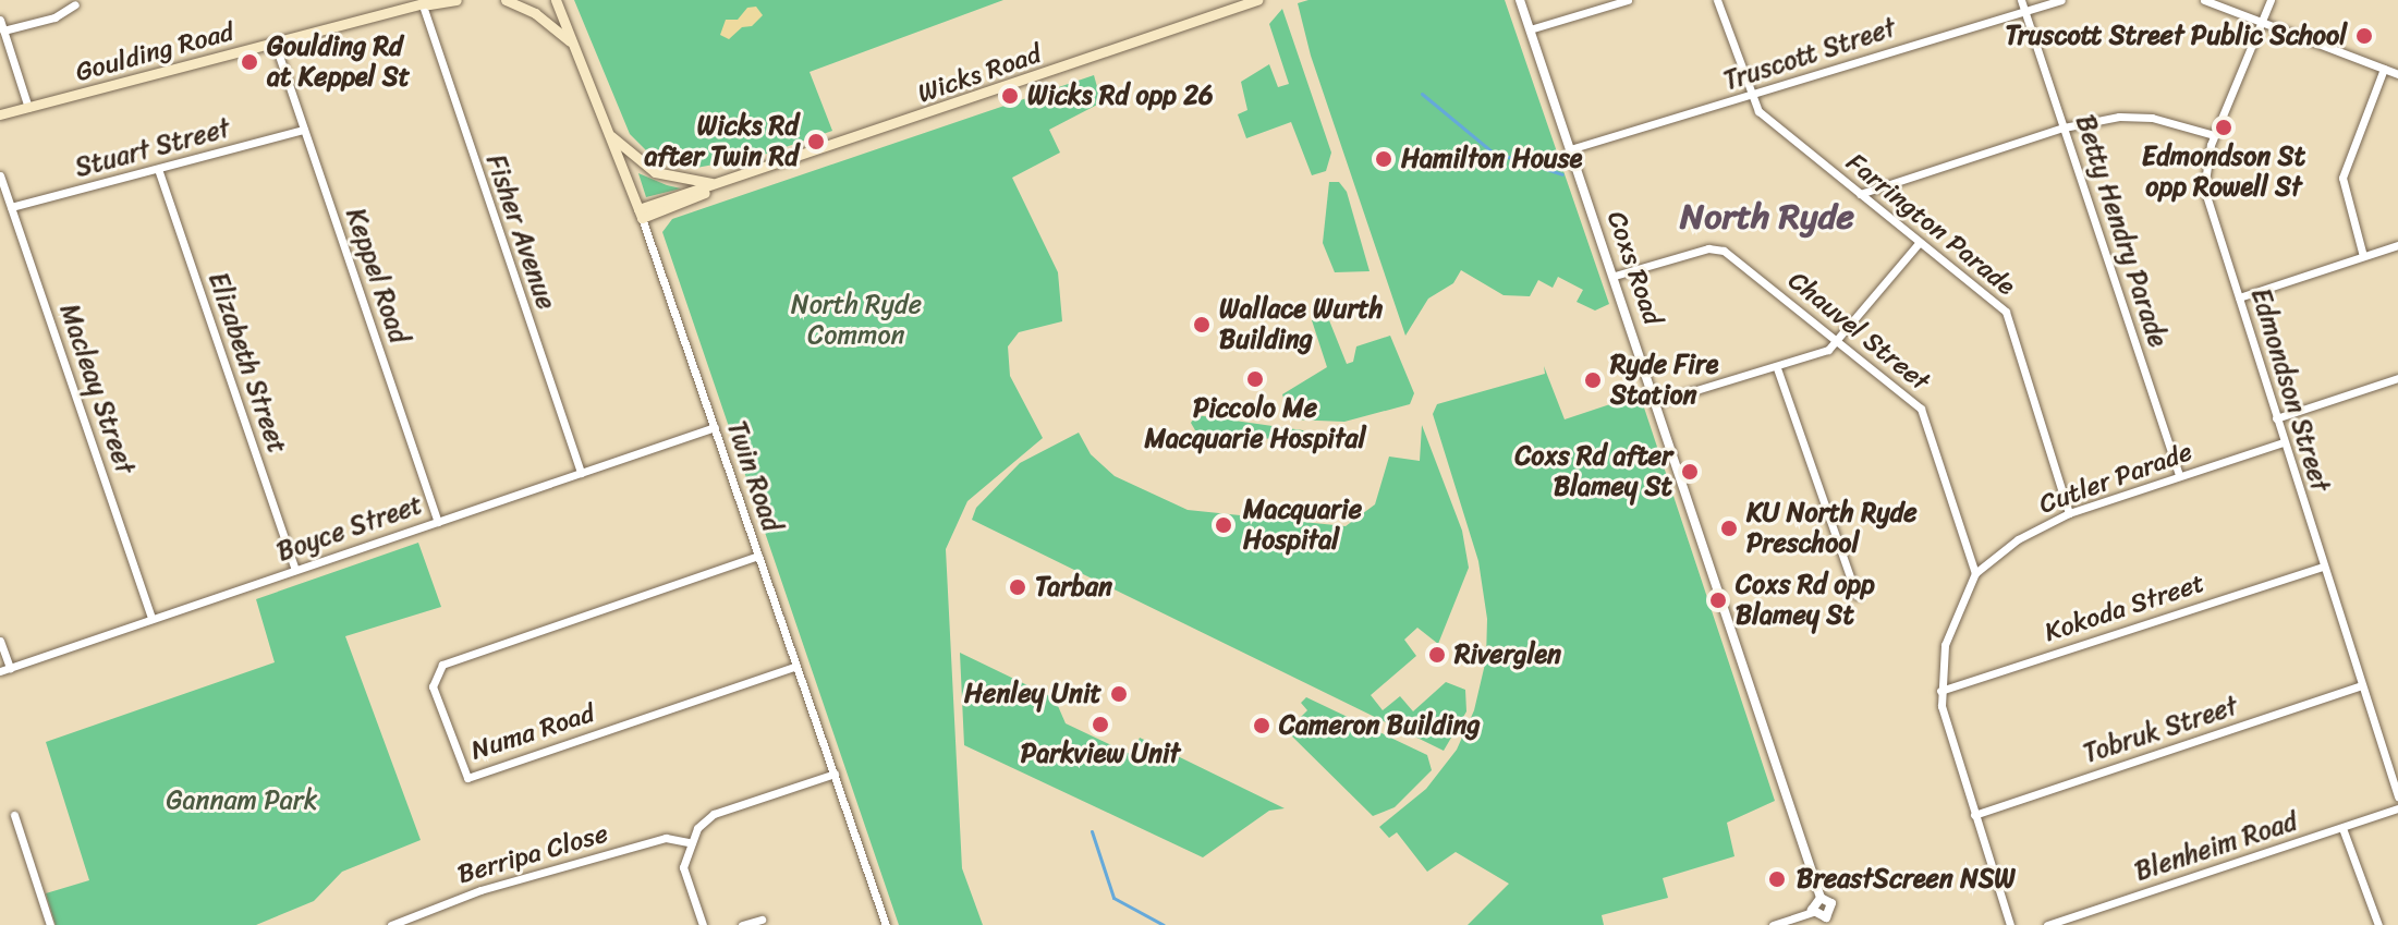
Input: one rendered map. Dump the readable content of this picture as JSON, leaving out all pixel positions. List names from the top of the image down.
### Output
{
  "streets": {
    "main road": ["Goulding Road", "Wicks Road", "Twin Road"],
    "street": [
      "Truscott Street",
      "Stuart Street",
      "Farrington Parade",
      "Betty Hendry Parade",
      "Fisher Avenue",
      "Coxs Road",
      "Keppel Road",
      "Chauvel Street",
      "Elizabeth Street",
      "Macleay Street",
      "Edmondson Street",
      "Cutler Parade",
      "Boyce Street",
      "Kokoda Street",
      "Tobruk Street",
      "Numa Road",
      "Blenheim Road",
      "Berripa Close"
    ]
  },
  "crossings": [
    ["Goulding Road", "Fisher Avenue"],
    ["Goulding Road", "Keppel Road"],
    ["Truscott Street", "Farrington Parade"],
    ["Truscott Street", "Betty Hendry Parade"],
    ["Truscott Street", "Coxs Road"],
    ["Wicks Road", "Twin Road"],
    ["Stuart Street", "Keppel Road"],
    ["Stuart Street", "Elizabeth Street"],
    ["Stuart Street", "Macleay Street"],
    ["Farrington Parade", "Cutler Parade"],
    ["Betty Hendry Parade", "Cutler Parade"],
    ["Fisher Avenue", "Boyce Street"],
    ["Coxs Road", "Chauvel Street"],
    ["Keppel Road", "Boyce Street"],
    ["Chauvel Street", "Cutler Parade"],
    ["Elizabeth Street", "Boyce Street"],
    ["Macleay Street", "Boyce Street"],
    ["Edmondson Street", "Cutler Parade"],
    ["Edmondson Street", "Kokoda Street"],
    ["Edmondson Street", "Tobruk Street"],
    ["Twin Road", "Boyce Street"],
    ["Twin Road", "Numa Road"],
    ["Cutler Parade", "Kokoda Street"],
    ["Cutler Parade", "Tobruk Street"]
  ],
  "districts": ["North Ryde"],
  "parks": ["North Ryde Common", "Gannam Park"],
  "places": [
    "Truscott Street Public School",
    "Goulding Rd at Keppel St",
    "Wicks Rd opp 26",
    "Edmondson St opp Rowell St",
    "Wicks Rd after Twin Rd",
    "Hamilton House",
    "Wallace Wurth Building",
    "Piccolo Me Macquarie Hospital",
    "Ryde Fire Station",
    "Coxs Rd after Blamey St",
    "Macquarie Hospital",
    "KU North Ryde Preschool",
    "Tarban",
    "Coxs Rd opp Blamey St",
    "Riverglen",
    "Henley Unit",
    "Parkview Unit",
    "Cameron Building",
    "BreastScreen NSW"
  ]
}
